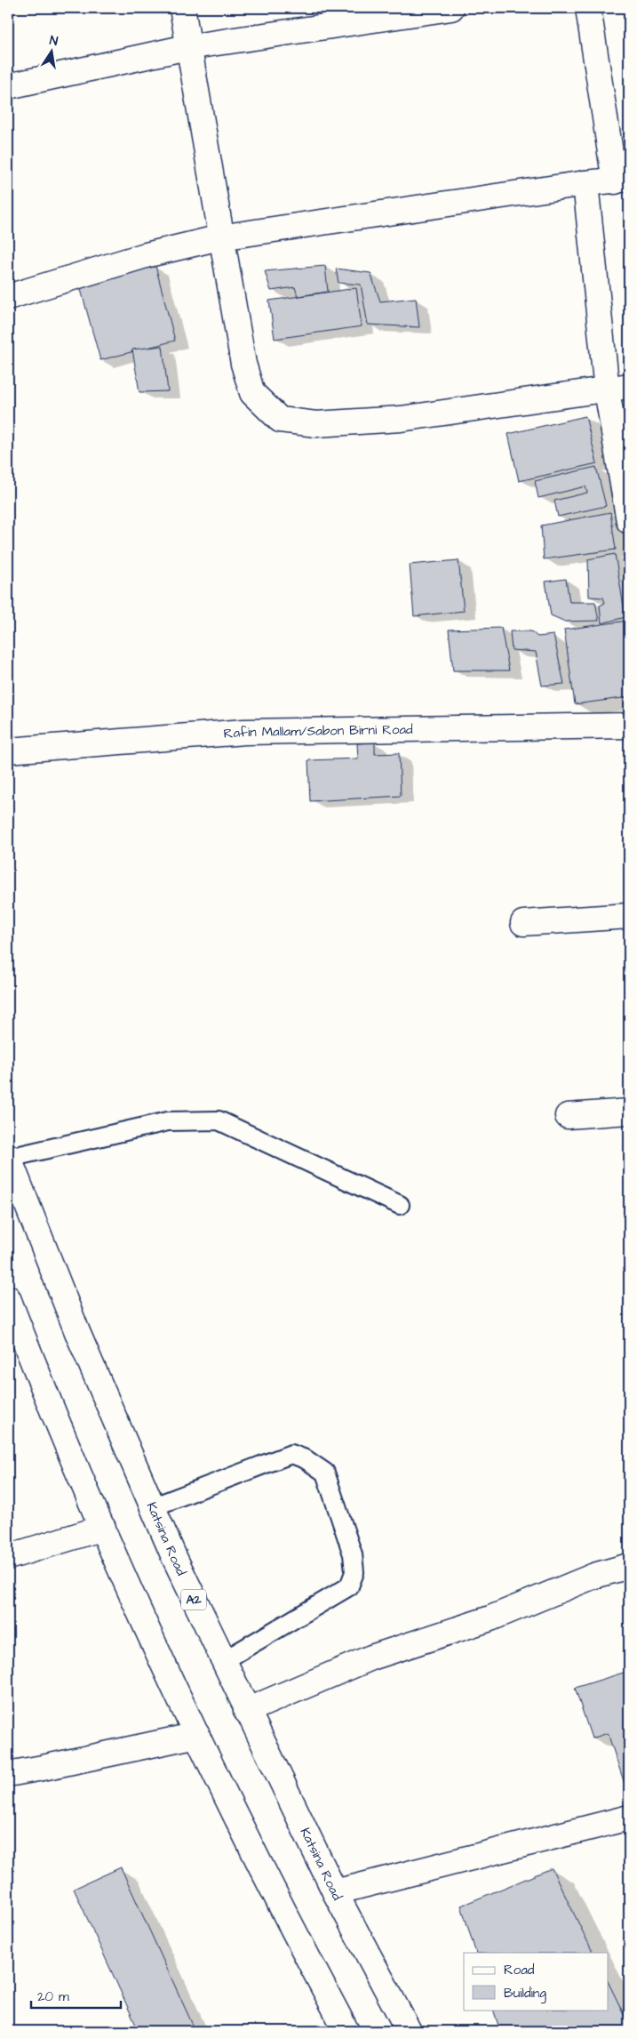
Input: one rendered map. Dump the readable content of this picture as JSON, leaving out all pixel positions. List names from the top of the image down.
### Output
{
  "streets": {
    "main road": ["Rafin Mallam/Sabon Birni Road", "Katsina Road", "A2"]
  },
  "legend": ["Road", "Building"],
  "scale_bar": "20 m",
  "north": "top"
}
